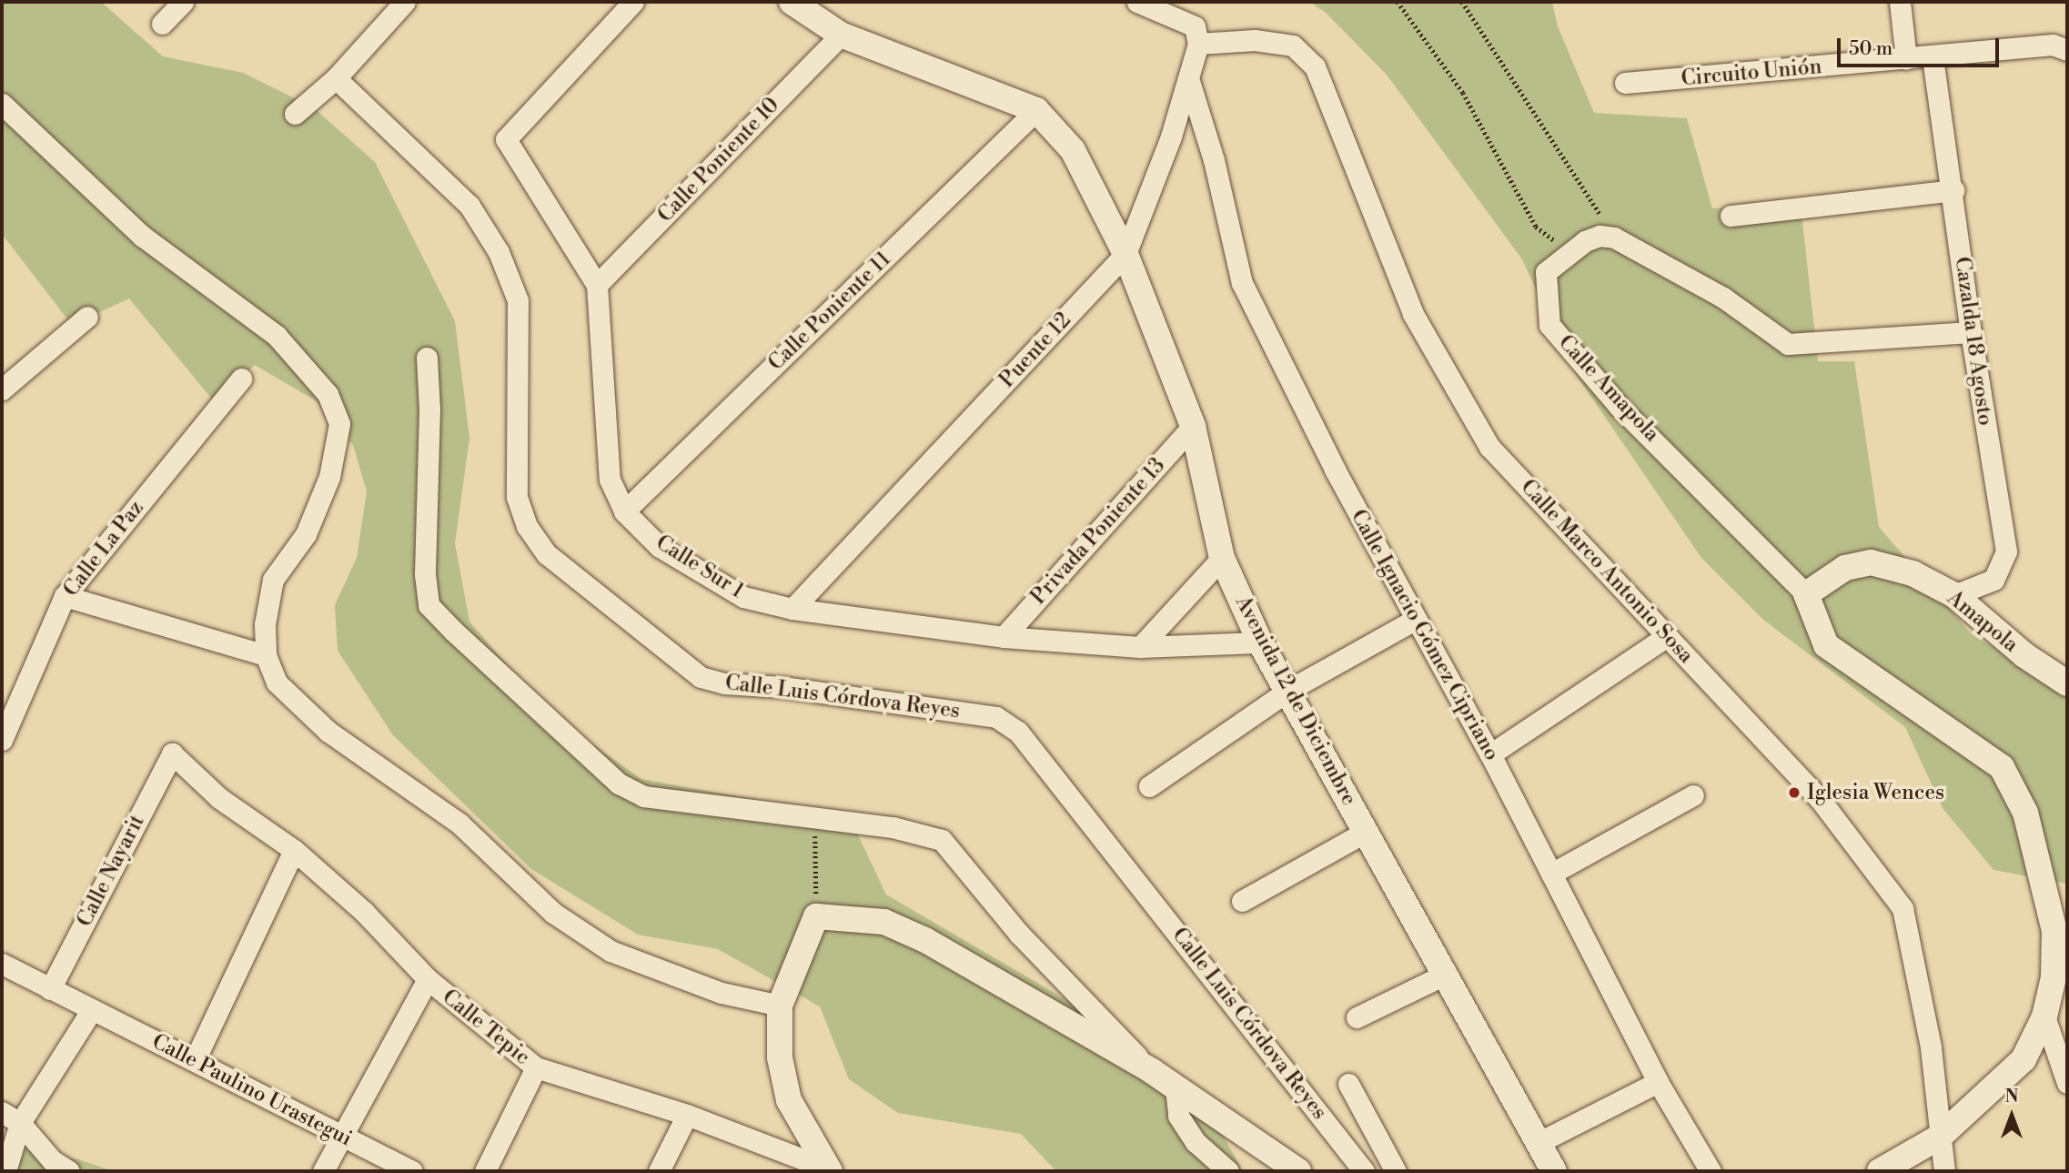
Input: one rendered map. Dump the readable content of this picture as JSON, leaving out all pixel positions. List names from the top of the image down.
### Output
{
  "streets": {
    "street": [
      "Circuito Unión",
      "Calle Poniente 10",
      "Calle Poniente 11",
      "Cazalda 18 Agosto",
      "Puente 12",
      "Calle Amapola",
      "Privada Poniente 13",
      "Calle La Paz",
      "Calle Sur 1",
      "Calle Marco Antonio Sosa",
      "Amapola",
      "Calle Ignacio Gómez Cipriano",
      "Calle Luis Córdova Reyes",
      "Avenida 12 de Diciembre",
      "Calle Nayarit",
      "Calle Tepic",
      "Calle Paulino Urastegui"
    ]
  },
  "crossings": [
    ["Circuito Unión", "Cazalda 18 Agosto"],
    ["Calle Poniente 10", "Calle Sur 1"],
    ["Calle Poniente 10", "Avenida 12 de Diciembre"],
    ["Calle Poniente 11", "Calle Sur 1"],
    ["Calle Poniente 11", "Avenida 12 de Diciembre"],
    ["Cazalda 18 Agosto", "Amapola"],
    ["Puente 12", "Calle Sur 1"],
    ["Puente 12", "Calle Marco Antonio Sosa"],
    ["Puente 12", "Calle Ignacio Gómez Cipriano"],
    ["Puente 12", "Avenida 12 de Diciembre"],
    ["Calle Amapola", "Calle Marco Antonio Sosa"],
    ["Calle Amapola", "Amapola"],
    ["Privada Poniente 13", "Calle Sur 1"],
    ["Privada Poniente 13", "Avenida 12 de Diciembre"],
    ["Calle Sur 1", "Avenida 12 de Diciembre"],
    ["Calle Nayarit", "Calle Tepic"],
    ["Calle Nayarit", "Calle Paulino Urastegui"]
  ],
  "places": ["Iglesia Wences"],
  "scale_bar": "50 m",
  "north": "top"
}
